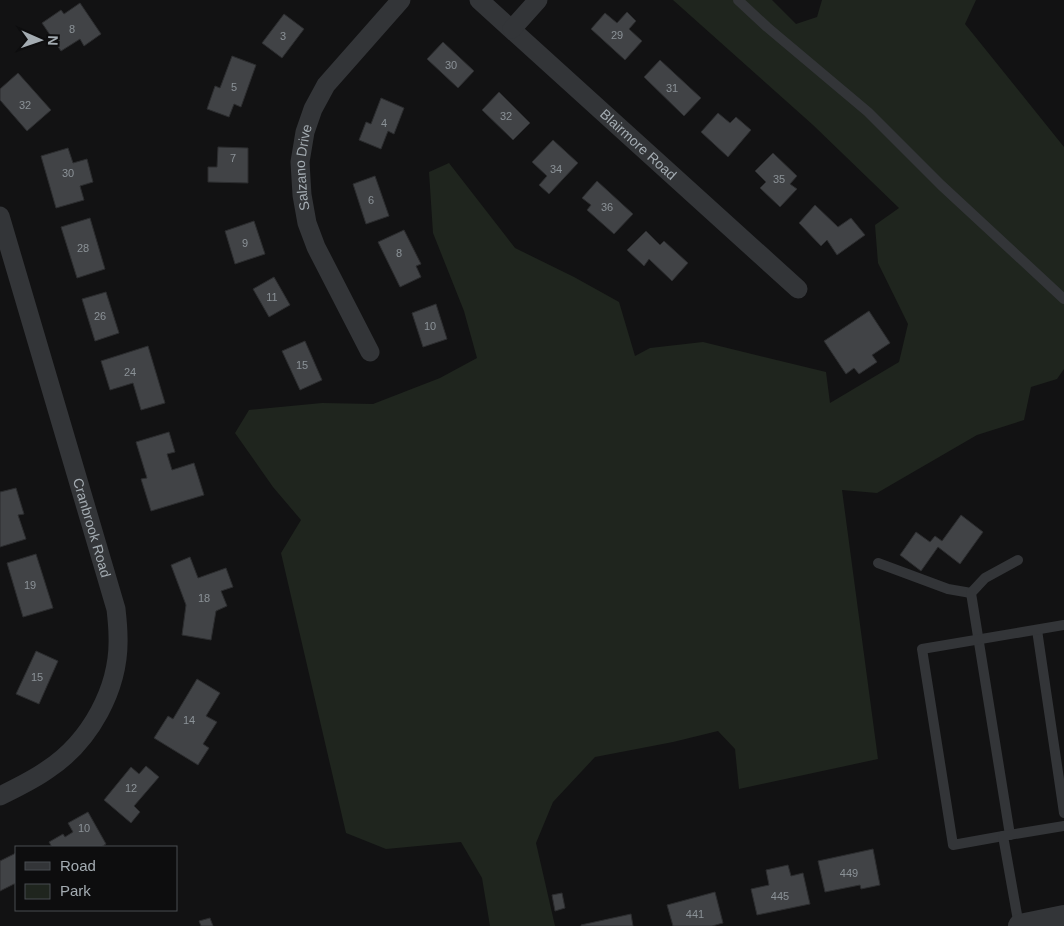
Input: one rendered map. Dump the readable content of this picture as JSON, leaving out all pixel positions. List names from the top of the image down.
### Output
{
  "streets": {
    "street": ["Blairmore Road", "Salzano Drive", "Cranbrook Road"]
  },
  "house_numbers": [
    "8",
    "29",
    "3",
    "30",
    "5",
    "31",
    "32",
    "32",
    "4",
    "7",
    "34",
    "30",
    "35",
    "6",
    "36",
    "9",
    "28",
    "8",
    "11",
    "26",
    "10",
    "15",
    "24",
    "19",
    "18",
    "15",
    "14",
    "12",
    "10",
    "449",
    "445",
    "441"
  ],
  "legend": ["Road", "Park"],
  "north": "right"
}
